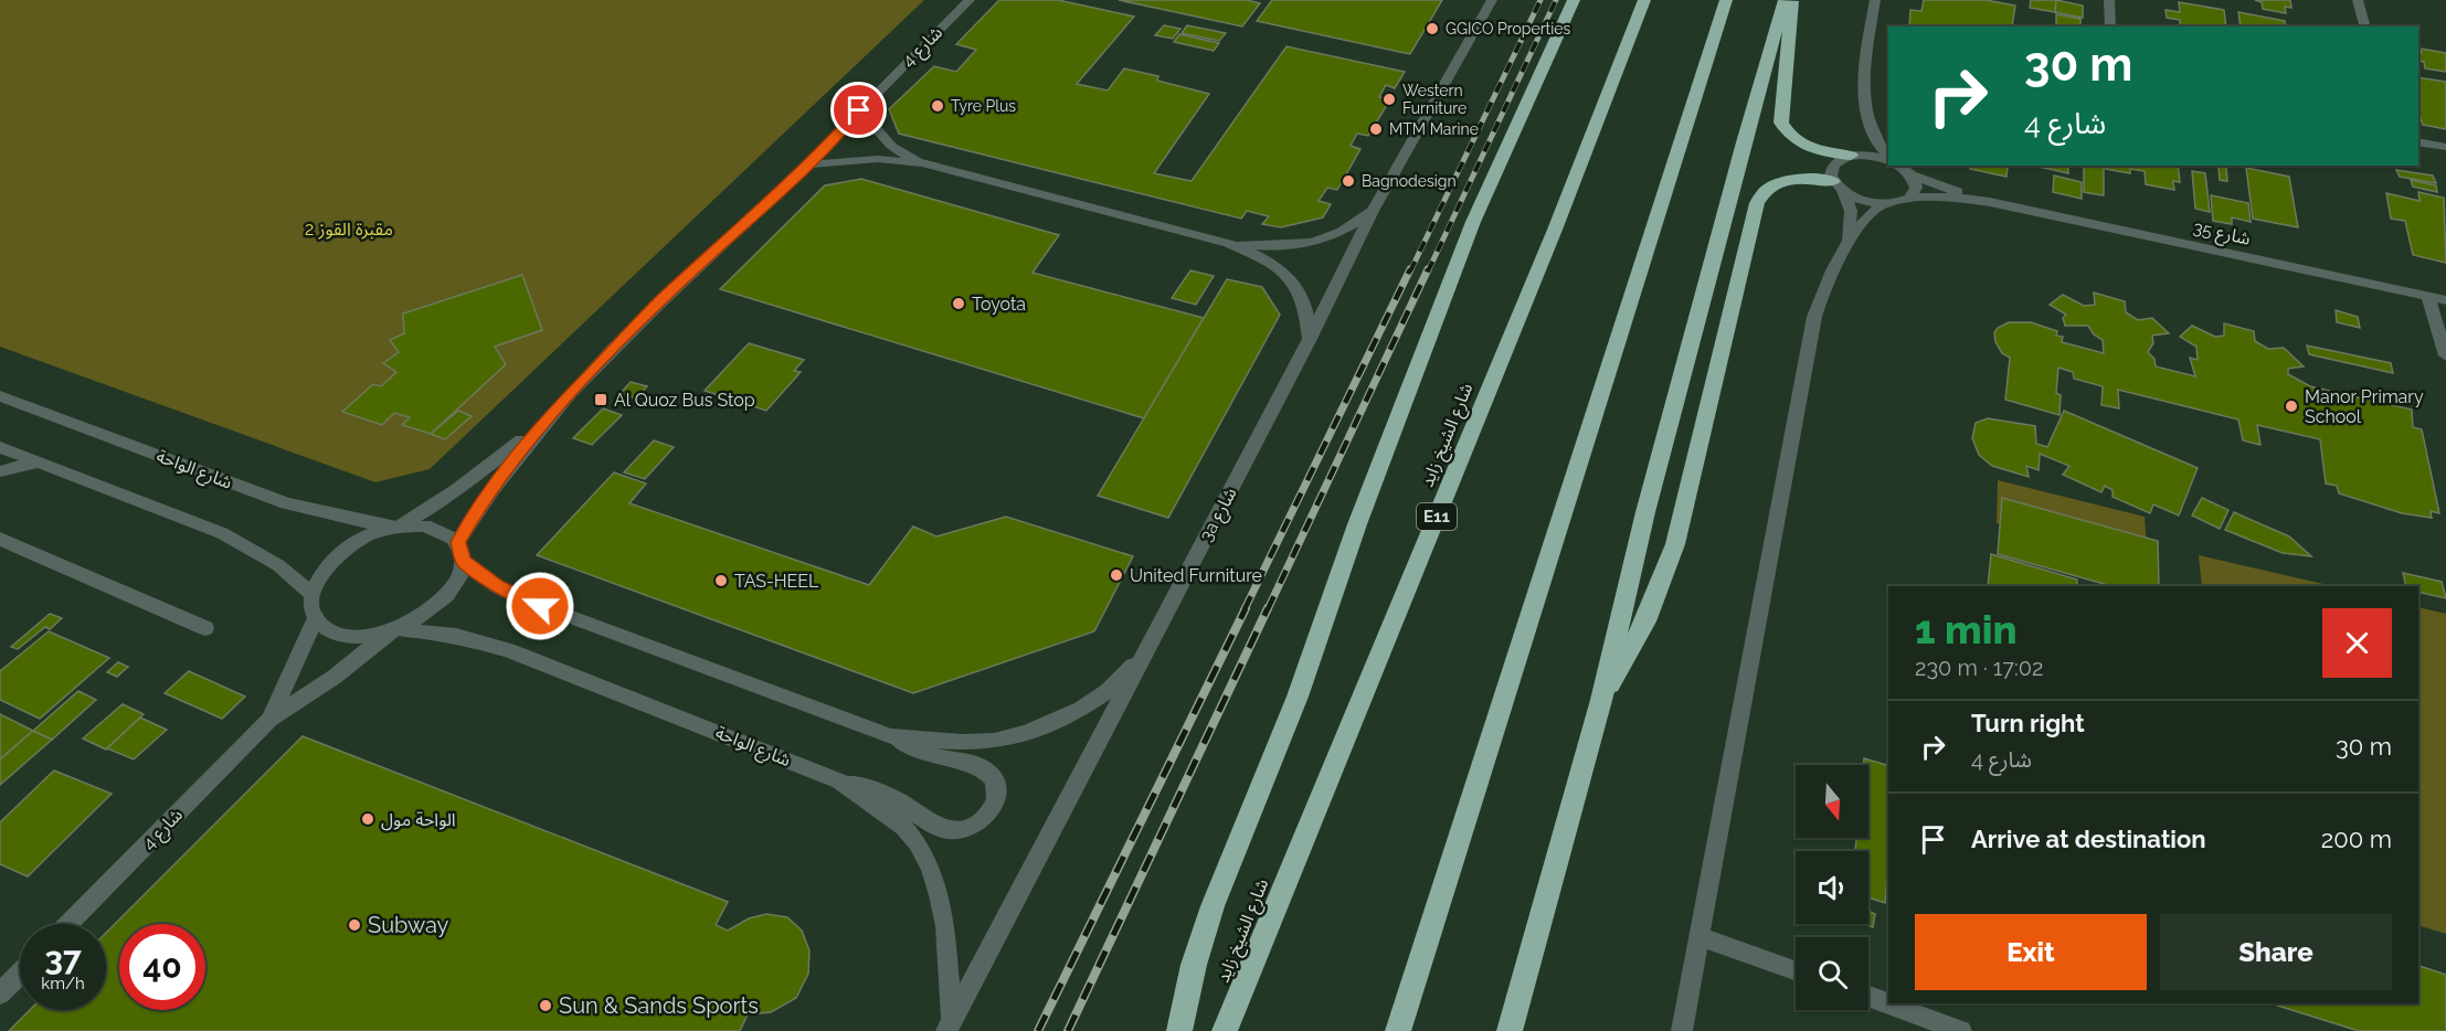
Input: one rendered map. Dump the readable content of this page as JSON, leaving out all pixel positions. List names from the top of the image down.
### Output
{
  "streets": {
    "highway": ["شارع الشيخ زايد", "E11"],
    "street": [
      "شارع 4",
      "شارع 35",
      "شارع الواحة",
      "3a شارع"
    ]
  },
  "crossings": [
    ["شارع 4", "شارع الواحة"],
    ["شارع الواحة", "3a شارع"]
  ],
  "parks": ["مقبرة القوز 2"],
  "places": {
    "other": [
      "GGICO Properties",
      "Western Furniture",
      "Tyre Plus",
      "MTM Marine",
      "Bagnodesign",
      "Toyota",
      "Manor Primary School",
      "United Furniture",
      "TAS-HEEL",
      "الواحة مول",
      "Subway",
      "Sun & Sands Sports"
    ],
    "transit": ["Al Quoz Bus Stop"]
  },
  "north": "bottom",
  "page": {
    "turn": ["30 m", "شارع 4"],
    "heading": ["1 min", "230 m · 17:02"],
    "list": [
      {
        "name": "Turn right",
        "note": "شارع 4",
        "value": "30 m"
      },
      {
        "name": "Arrive at destination",
        "value": "200 m"
      }
    ],
    "buttons": ["Exit", "Share"],
    "speed": "37 km/h",
    "limit": "40"
  }
}
